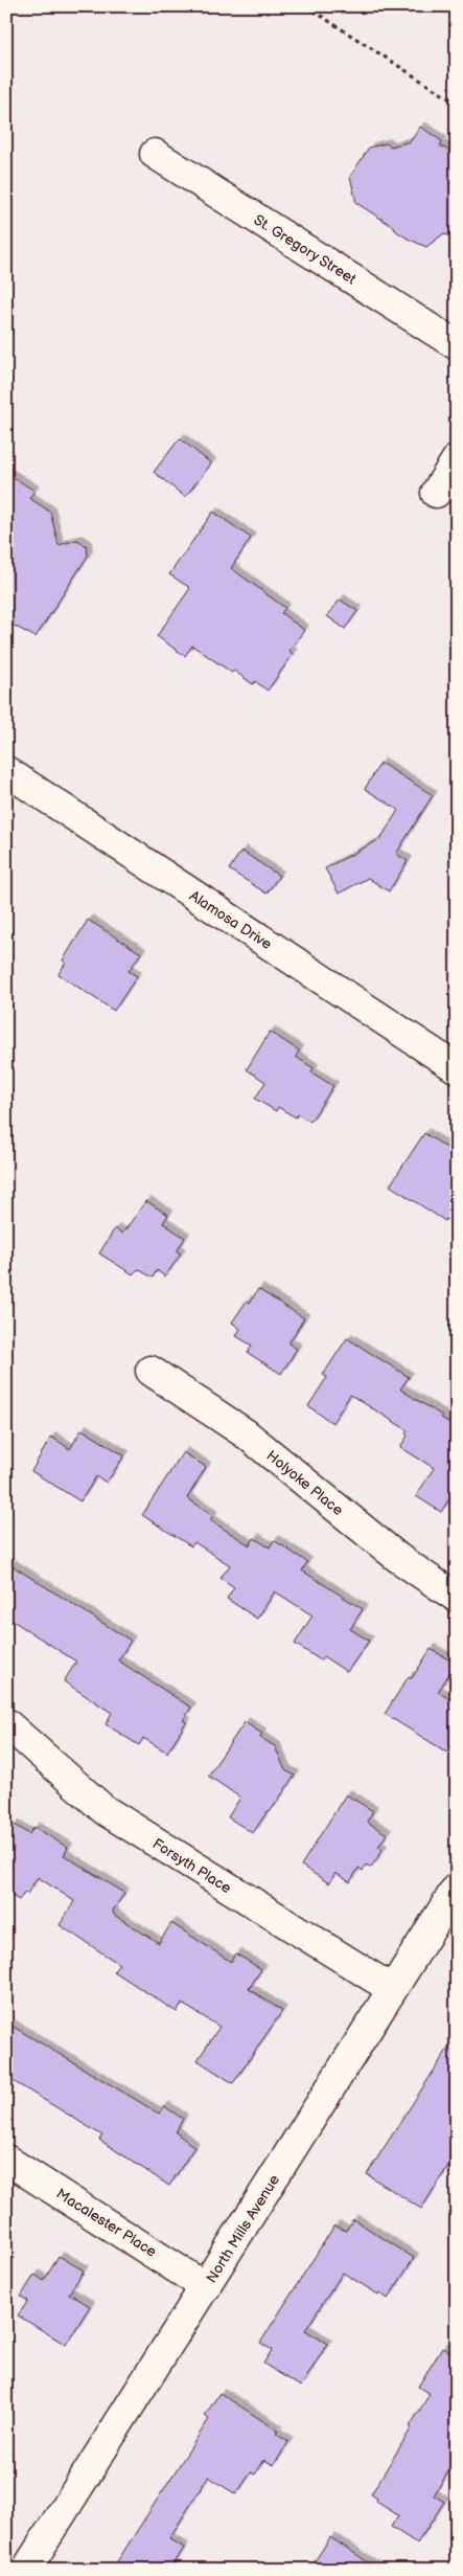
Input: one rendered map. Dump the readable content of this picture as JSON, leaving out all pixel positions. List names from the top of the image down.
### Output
{
  "streets": {
    "street": [
      "St. Gregory Street",
      "Alamosa Drive",
      "Holyoke Place",
      "Forsyth Place",
      "Macalester Place",
      "North Mills Avenue"
    ]
  },
  "crossings": [
    ["Forsyth Place", "North Mills Avenue"],
    ["Macalester Place", "North Mills Avenue"]
  ]
}
